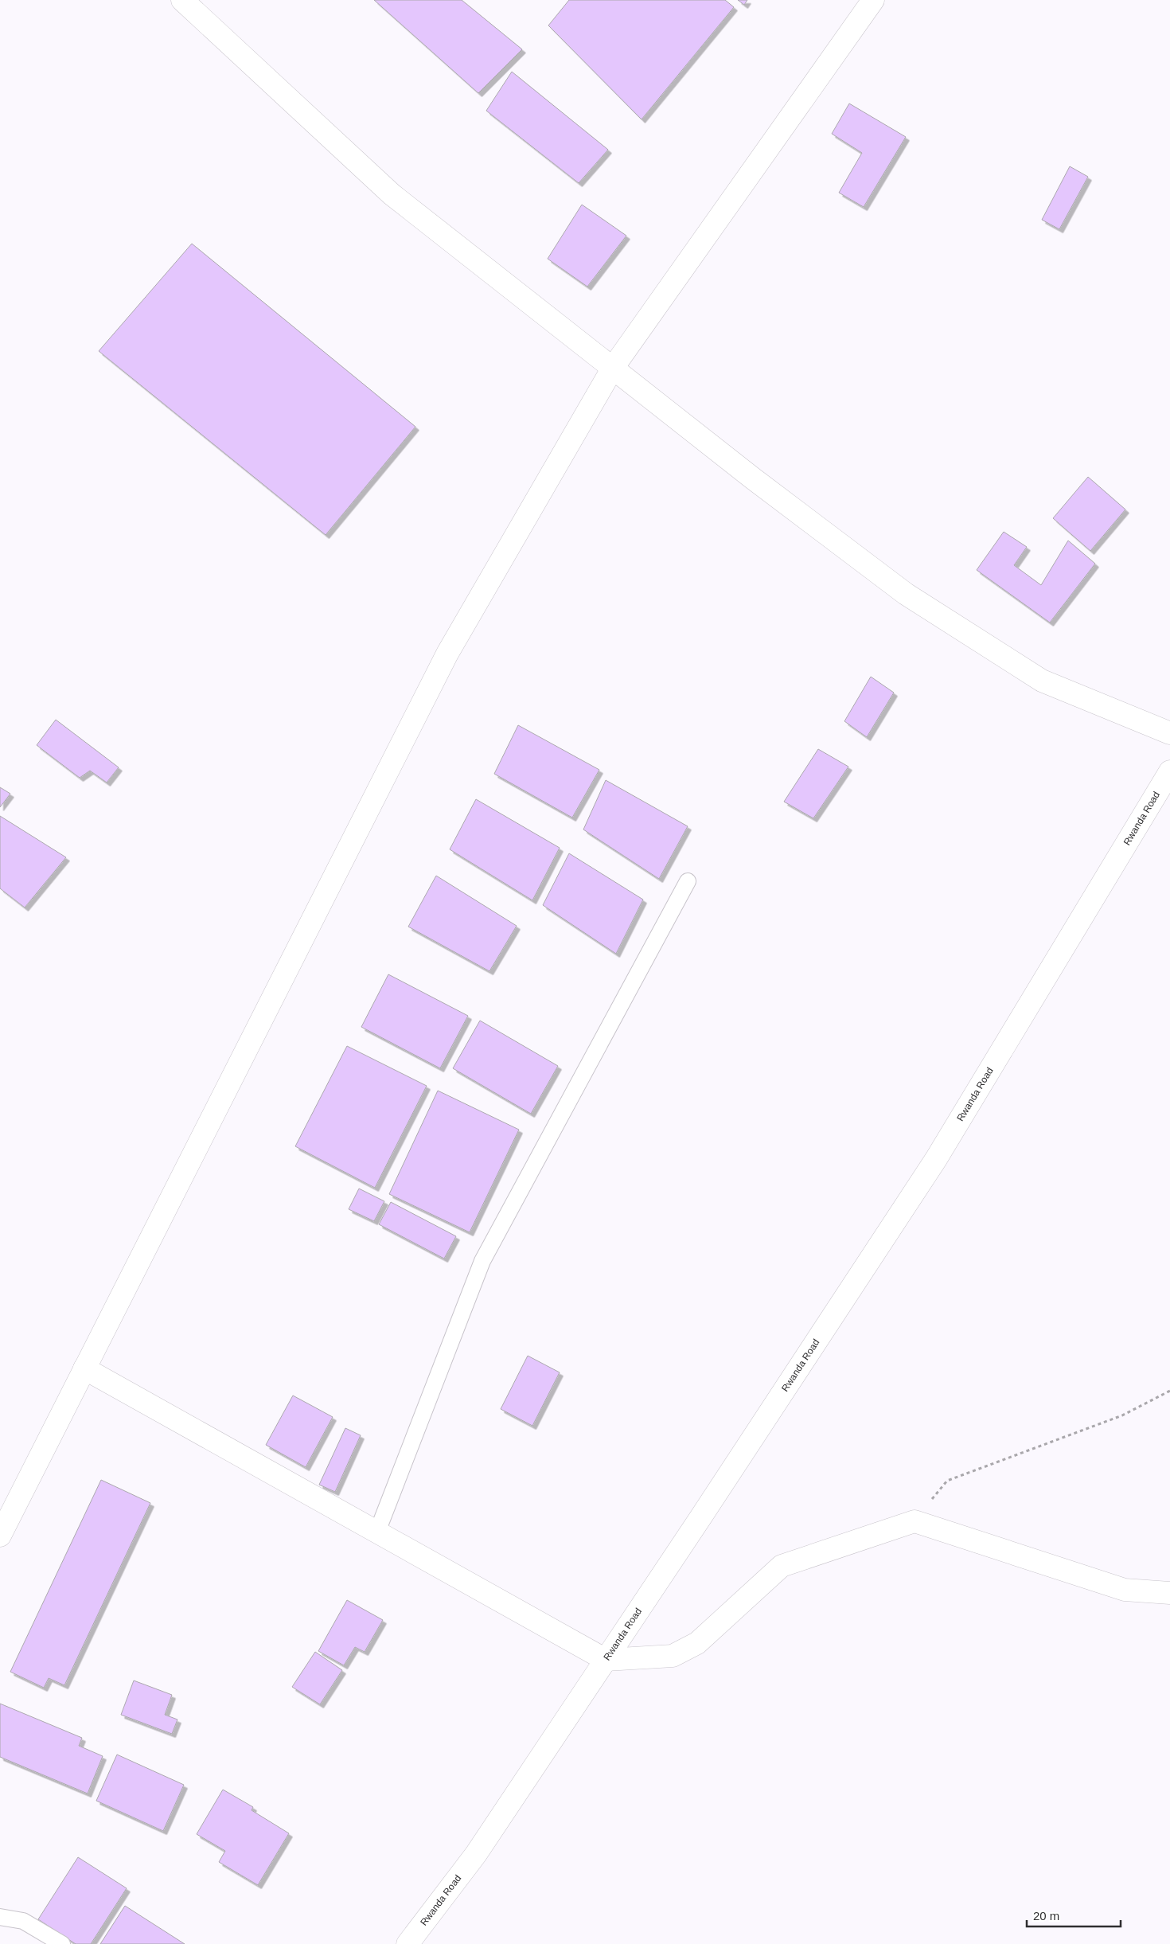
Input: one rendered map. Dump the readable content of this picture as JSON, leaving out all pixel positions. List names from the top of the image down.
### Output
{
  "streets": {
    "main road": ["Rwanda Road"]
  },
  "scale_bar": "20 m"
}
